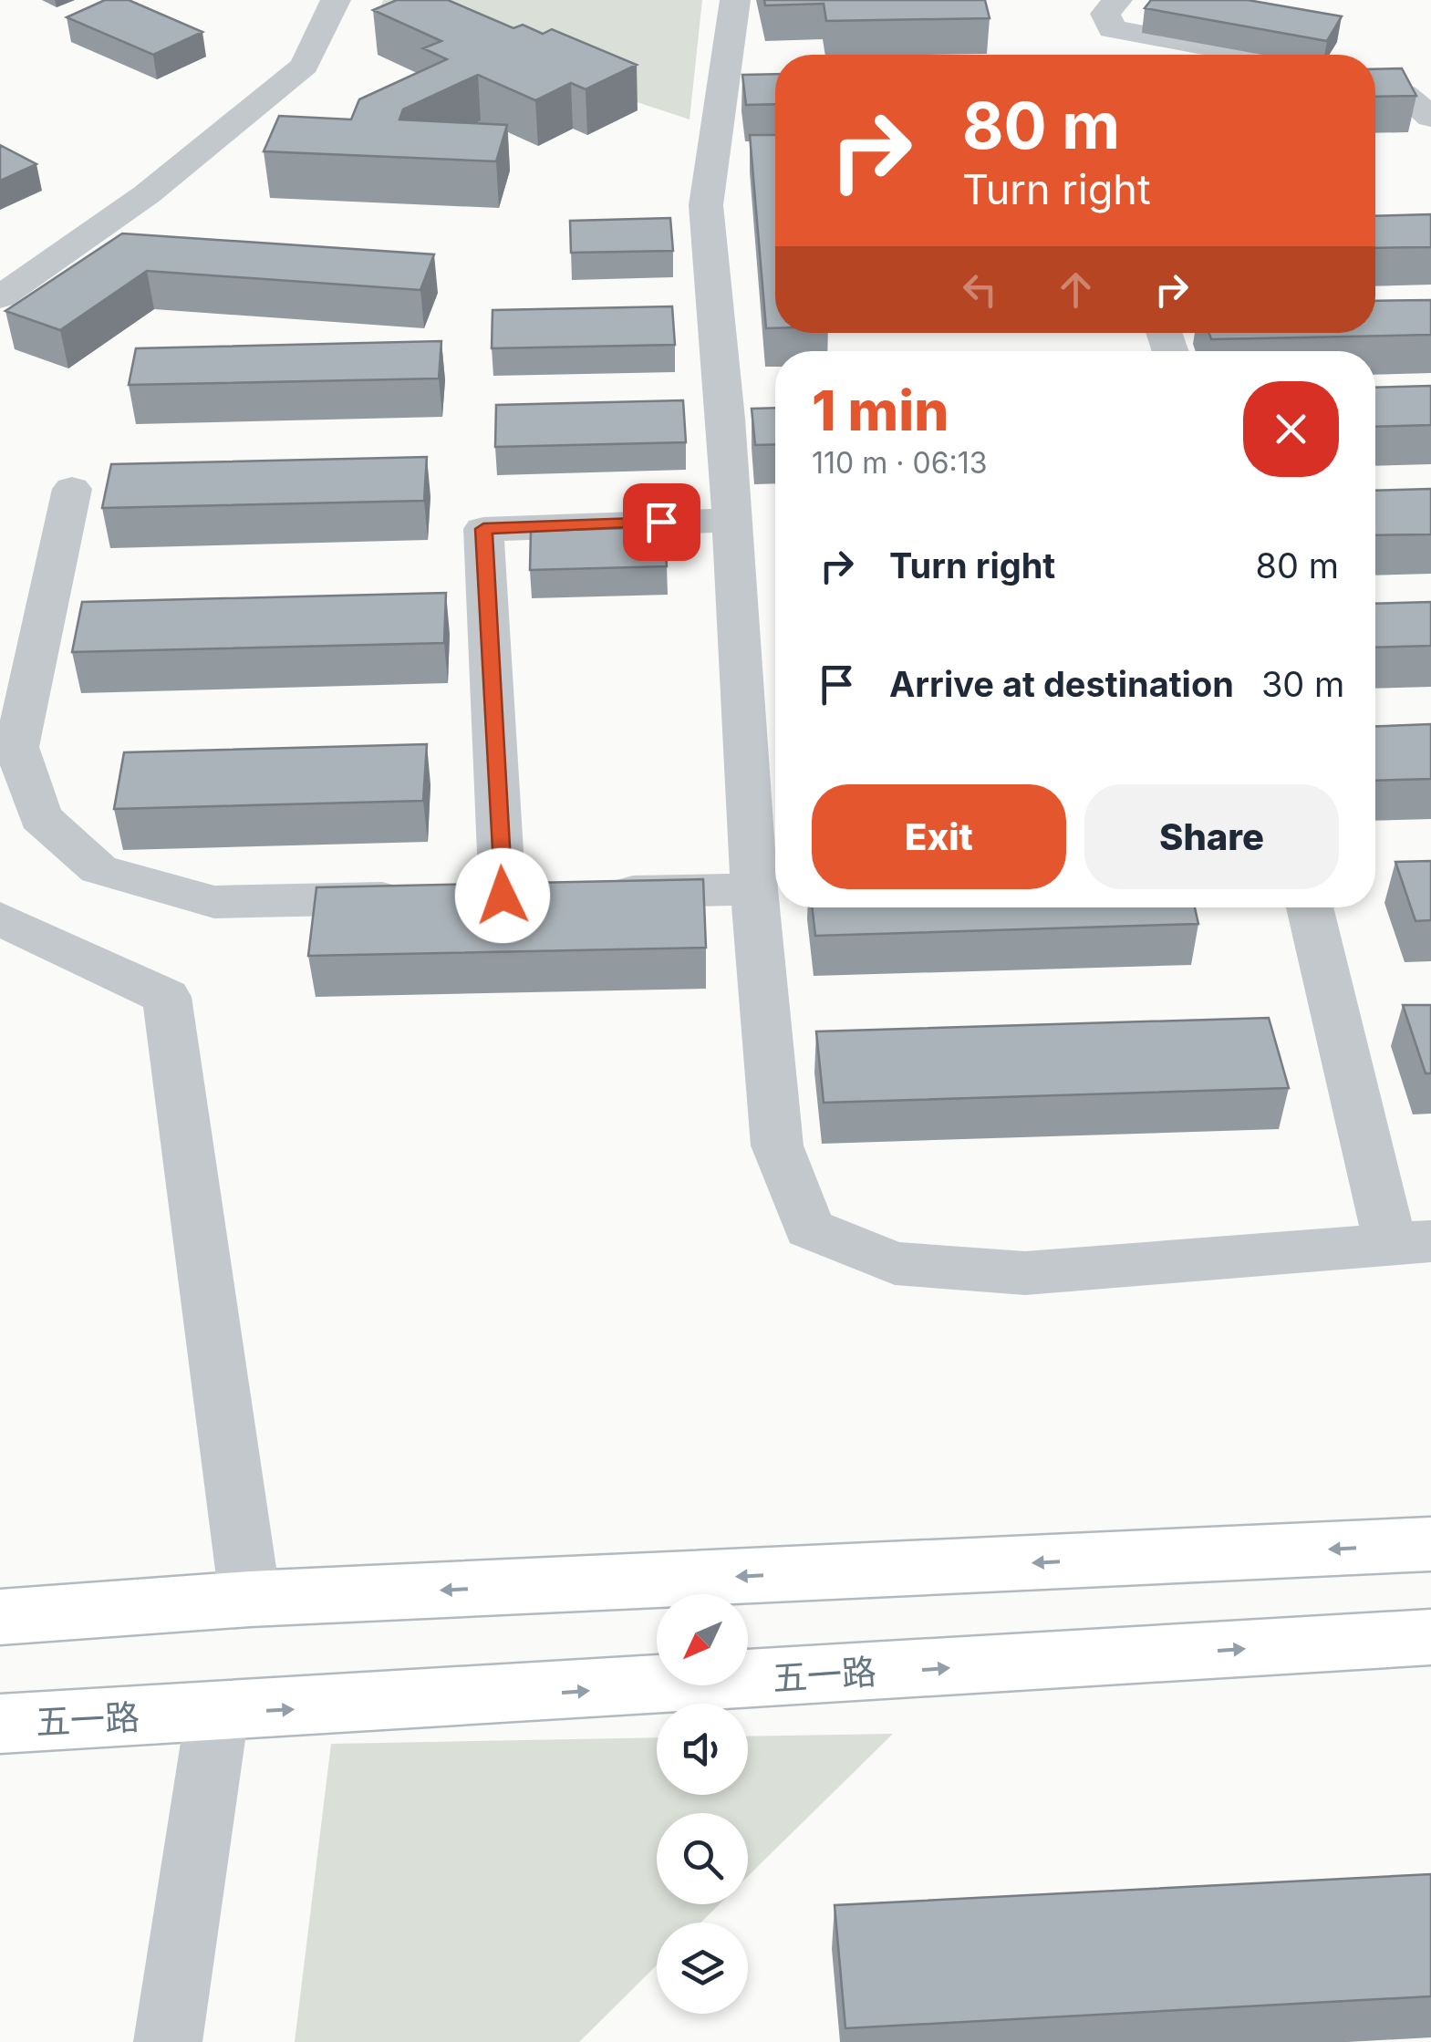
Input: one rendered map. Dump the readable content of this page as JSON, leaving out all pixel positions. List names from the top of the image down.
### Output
{
  "streets": {
    "main road": ["五一路"]
  },
  "north": "bottom left",
  "page": {
    "turn": ["80 m", "Turn right"],
    "heading": ["1 min", "110 m · 06:13"],
    "list": [
      {
        "name": "Turn right",
        "value": "80 m"
      },
      {
        "name": "Arrive at destination",
        "value": "30 m"
      }
    ],
    "buttons": ["Exit", "Share"]
  }
}
